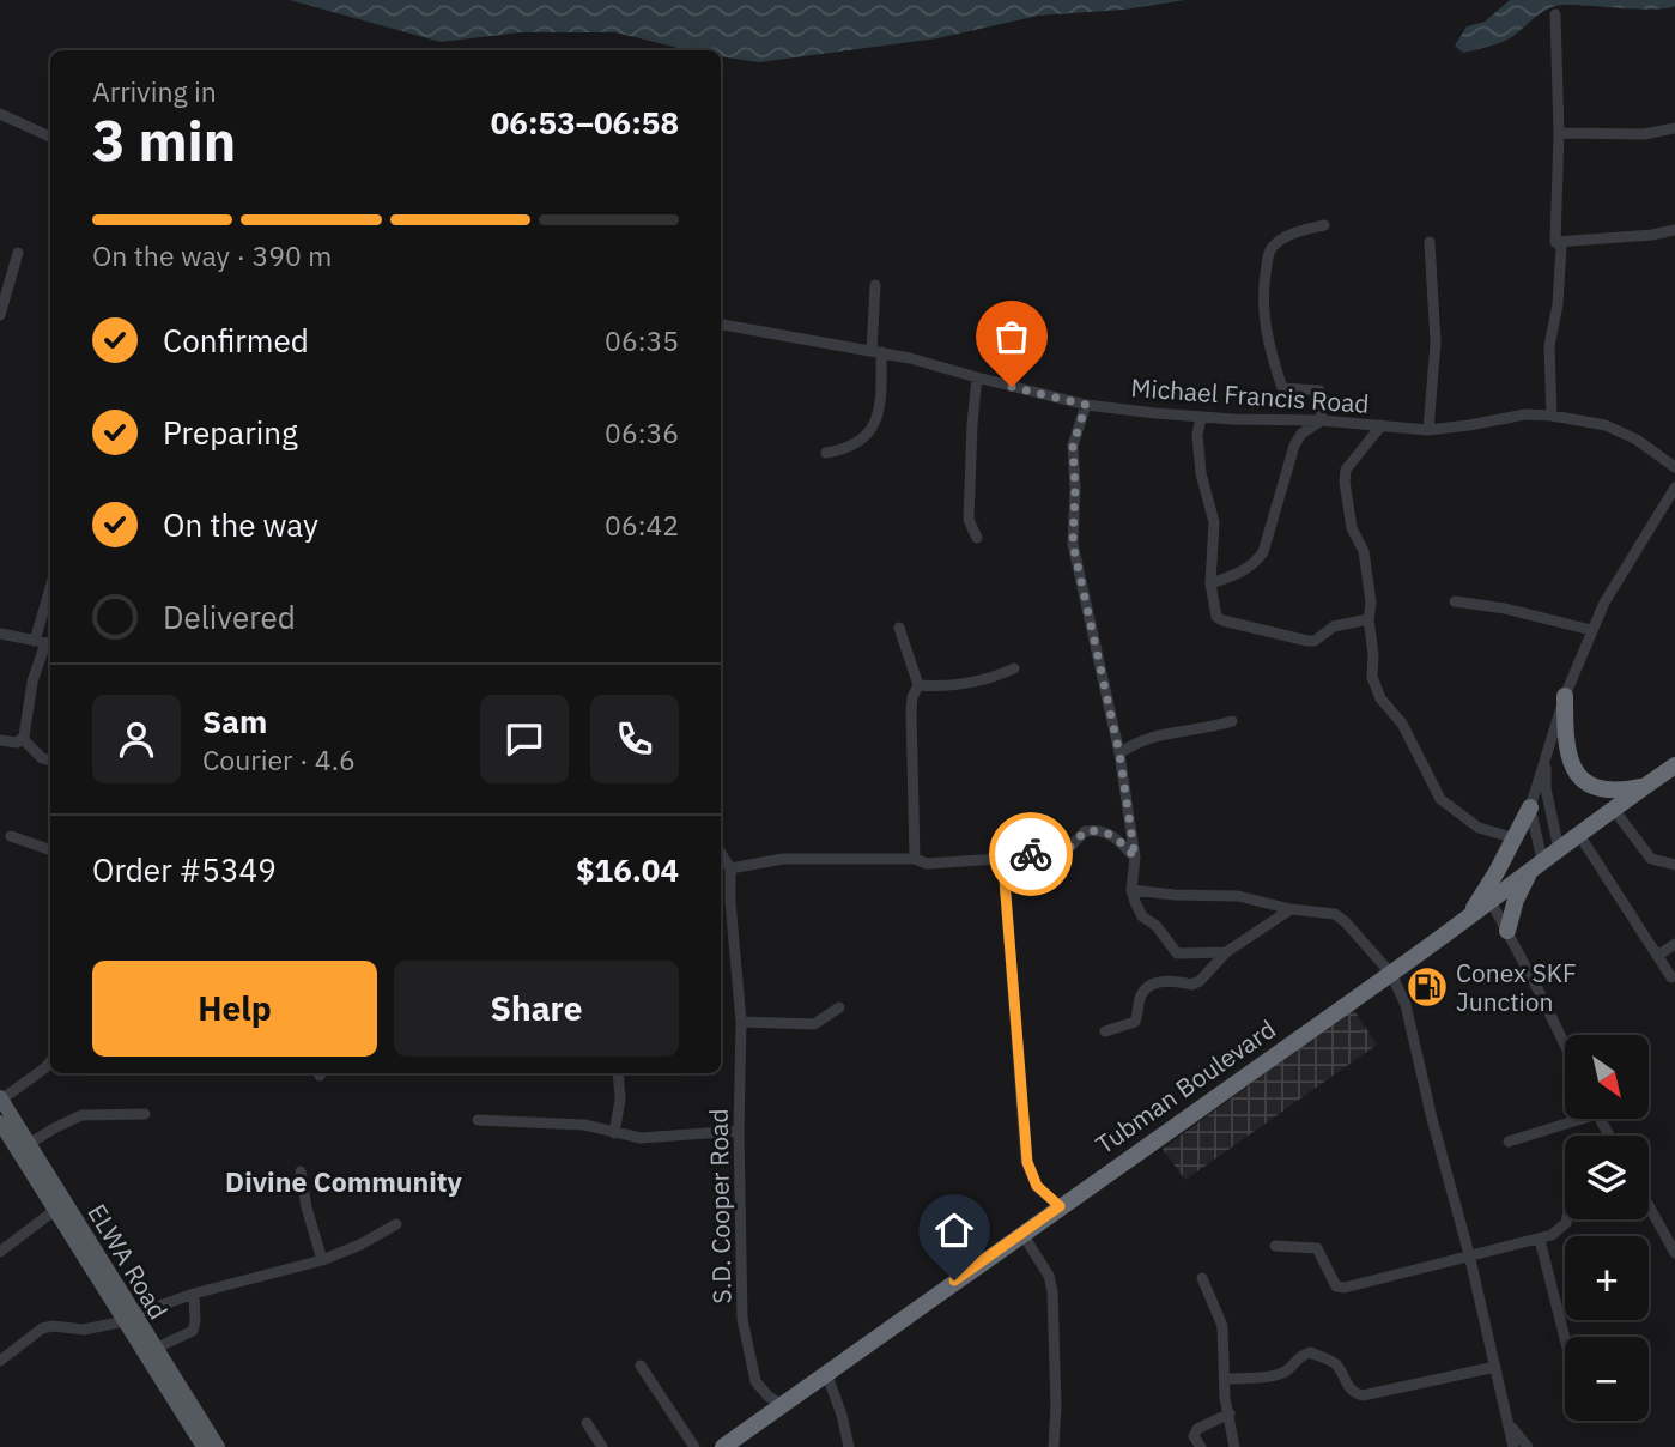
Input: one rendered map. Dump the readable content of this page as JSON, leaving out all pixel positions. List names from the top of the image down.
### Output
{
  "streets": {
    "highway": ["Tubman Boulevard"],
    "main road": ["ELWA Road"],
    "street": ["Michael Francis Road", "S.D. Cooper Road"]
  },
  "crossings": [
    ["Tubman Boulevard", "S.D. Cooper Road"]
  ],
  "districts": ["Divine Community"],
  "places": {
    "fuel station": ["Conex SKF Junction"]
  },
  "north": "bottom right",
  "page": {
    "heading": ["3 min", "Arriving in", "06:53–06:58"],
    "panel": [
      "Sam",
      "Courier · 4.6",
      "Order #5349",
      "$16.04"
    ],
    "bar": "On the way · 390 m",
    "list": [
      ["Confirmed", "06:35"],
      ["Preparing", "06:36"],
      ["On the way", "06:42"],
      "Delivered"
    ],
    "buttons": ["Help", "Share"],
    "map_buttons": ["+", "−"]
  }
}
